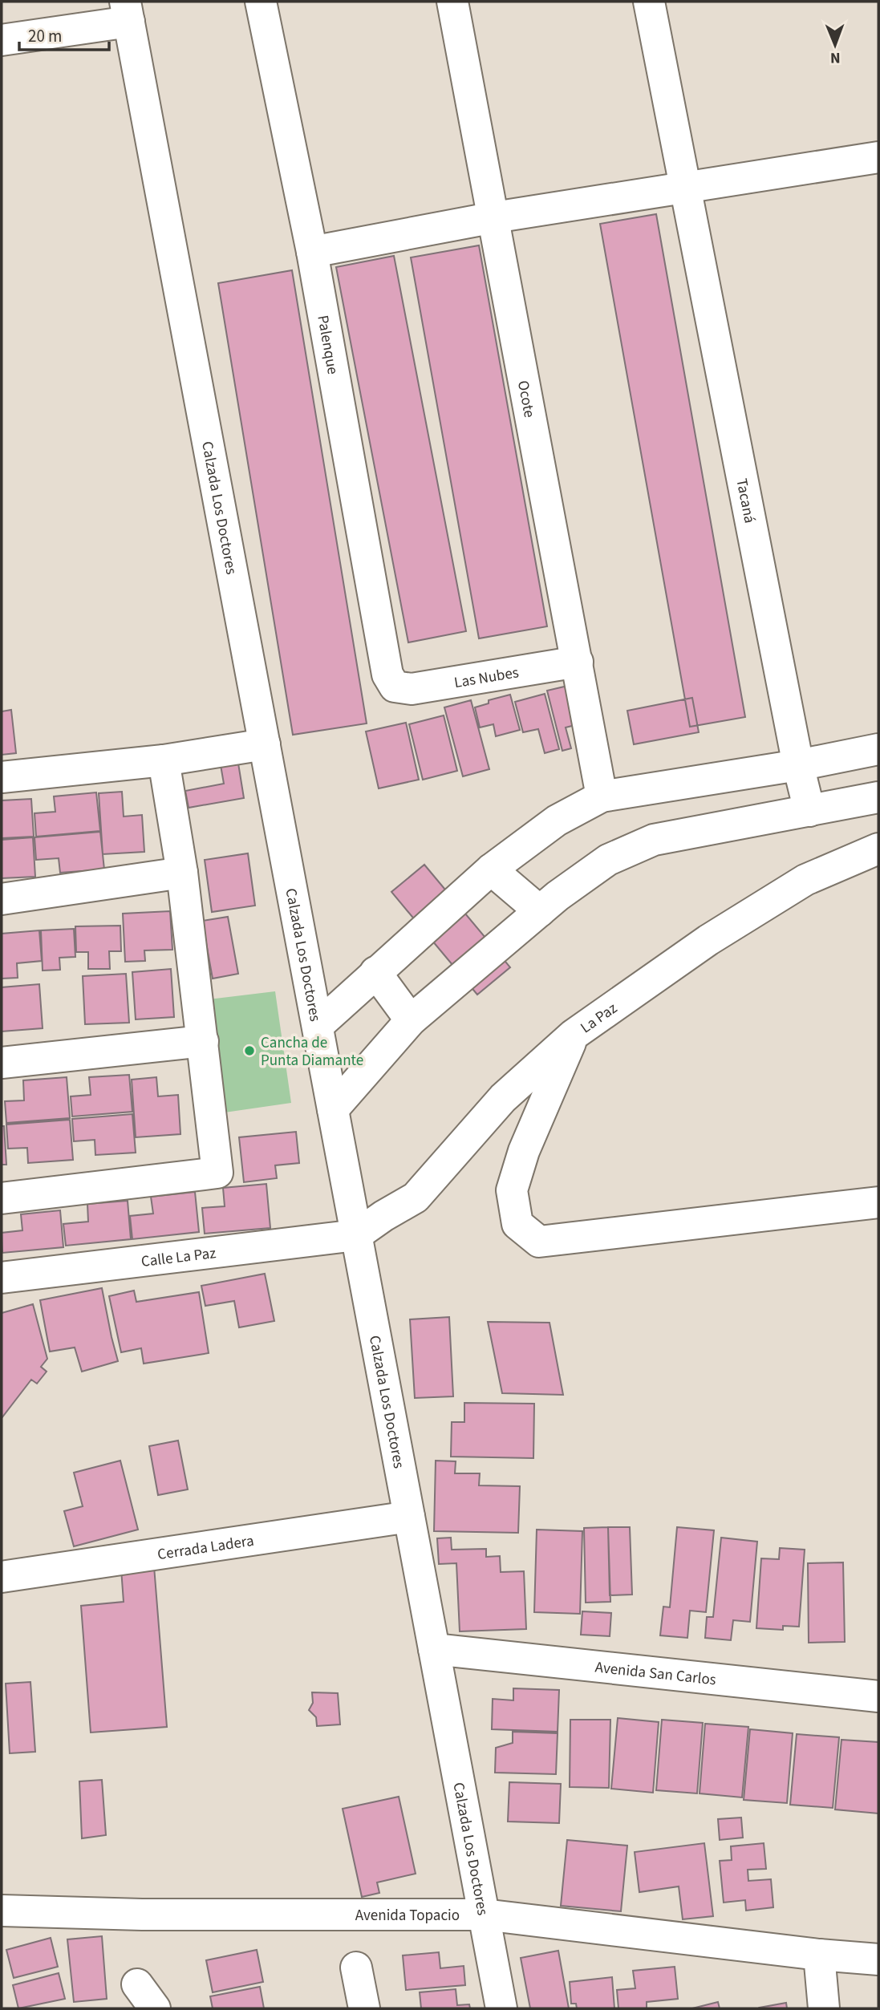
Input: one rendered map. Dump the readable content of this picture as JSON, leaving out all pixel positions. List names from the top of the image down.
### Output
{
  "streets": {
    "street": [
      "Palenque",
      "Ocote",
      "Tacaná",
      "Calzada Los Doctores",
      "Las Nubes",
      "La Paz",
      "Calle La Paz",
      "Cerrada Ladera",
      "Avenida San Carlos",
      "Avenida Topacio"
    ]
  },
  "crossings": [
    ["Palenque", "Las Nubes"],
    ["Ocote", "Las Nubes"],
    ["Calzada Los Doctores", "La Paz"],
    ["Calzada Los Doctores", "Calle La Paz"],
    ["Calzada Los Doctores", "Cerrada Ladera"],
    ["Calzada Los Doctores", "Avenida San Carlos"],
    ["Calzada Los Doctores", "Avenida Topacio"],
    ["La Paz", "Calle La Paz"]
  ],
  "places": ["Cancha de Punta Diamante"],
  "scale_bar": "20 m",
  "north": "bottom"
}
